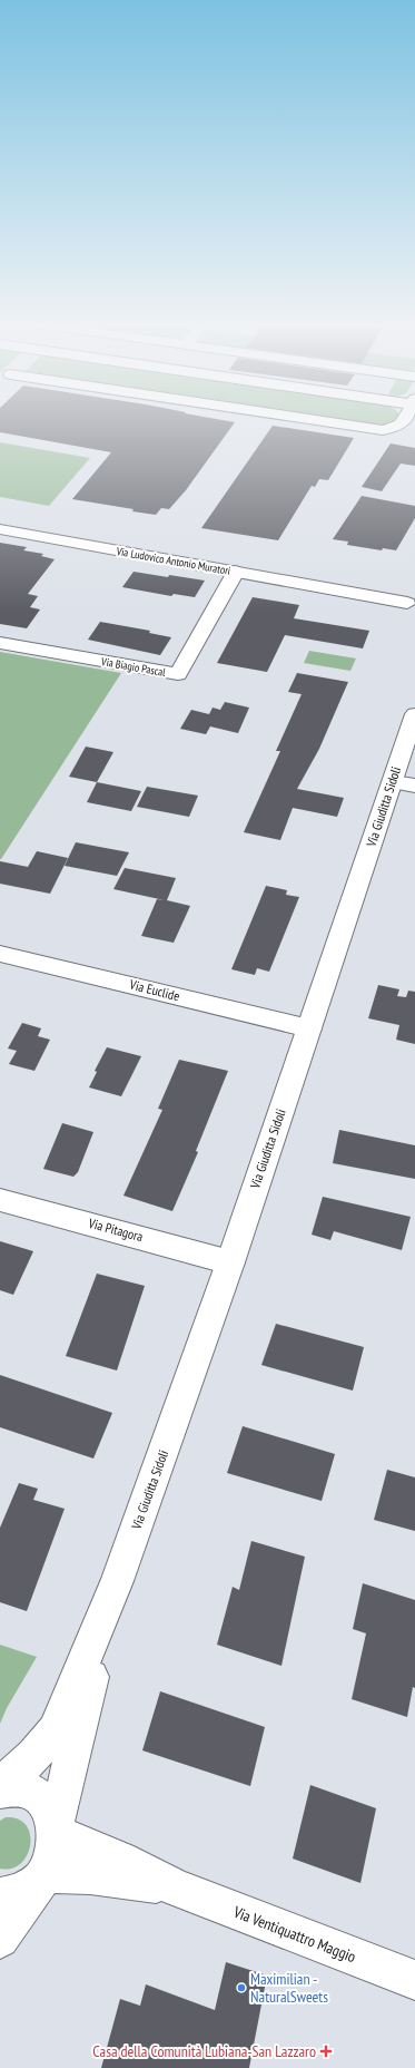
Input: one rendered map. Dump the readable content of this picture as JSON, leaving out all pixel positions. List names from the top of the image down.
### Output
{
  "streets": {
    "street": [
      "Via Ludovico Antonio Muratori",
      "Via Biagio Pascal",
      "Via Giuditta Sidoli",
      "Via Euclide",
      "Via Pitagora",
      "Via Ventiquattro Maggio"
    ]
  },
  "crossings": [
    ["Via Ludovico Antonio Muratori", "Via Biagio Pascal"],
    ["Via Giuditta Sidoli", "Via Euclide"],
    ["Via Giuditta Sidoli", "Via Pitagora"],
    ["Via Giuditta Sidoli", "Via Ventiquattro Maggio"]
  ],
  "places": {
    "other": ["Maximilian - NaturalSweets"],
    "health": ["Casa della Comunità Lubiana-San Lazzaro"]
  }
}
